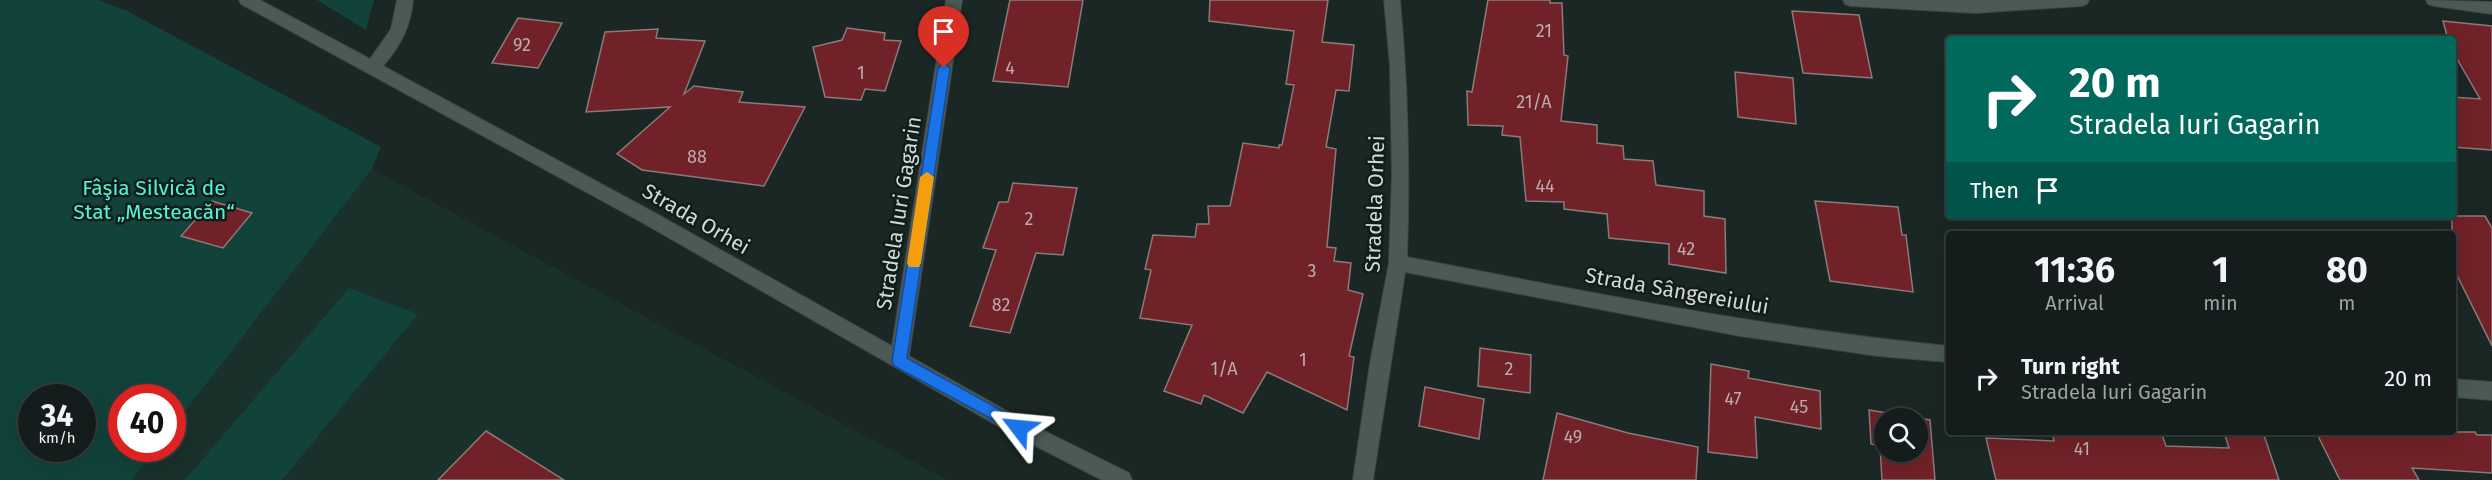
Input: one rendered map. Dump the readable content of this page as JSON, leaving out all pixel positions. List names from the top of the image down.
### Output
{
  "streets": {
    "street": [
      "Stradela Orhei",
      "Stradela Iuri Gagarin",
      "Strada Orhei",
      "Strada Sângereiului"
    ]
  },
  "crossings": [
    ["Stradela Orhei", "Strada Sângereiului"],
    ["Stradela Iuri Gagarin", "Strada Orhei"]
  ],
  "parks": ["Fâşia Silvică de Stat „Mesteacăn“"],
  "house_numbers": [
    "21",
    "92",
    "4",
    "1",
    "21/A",
    "88",
    "44",
    "2",
    "42",
    "3",
    "82",
    "1",
    "1/A",
    "2",
    "47",
    "45",
    "49",
    "41"
  ],
  "page": {
    "turn": ["20 m", "Stradela Iuri Gagarin"],
    "then": "Then",
    "eta": [
      "11:36",
      "Arrival",
      "1",
      "min",
      "80",
      "m"
    ],
    "list": [
      {
        "name": "Turn right",
        "note": "Stradela Iuri Gagarin",
        "value": "20 m"
      }
    ],
    "speed": "34 km/h",
    "limit": "40"
  }
}
